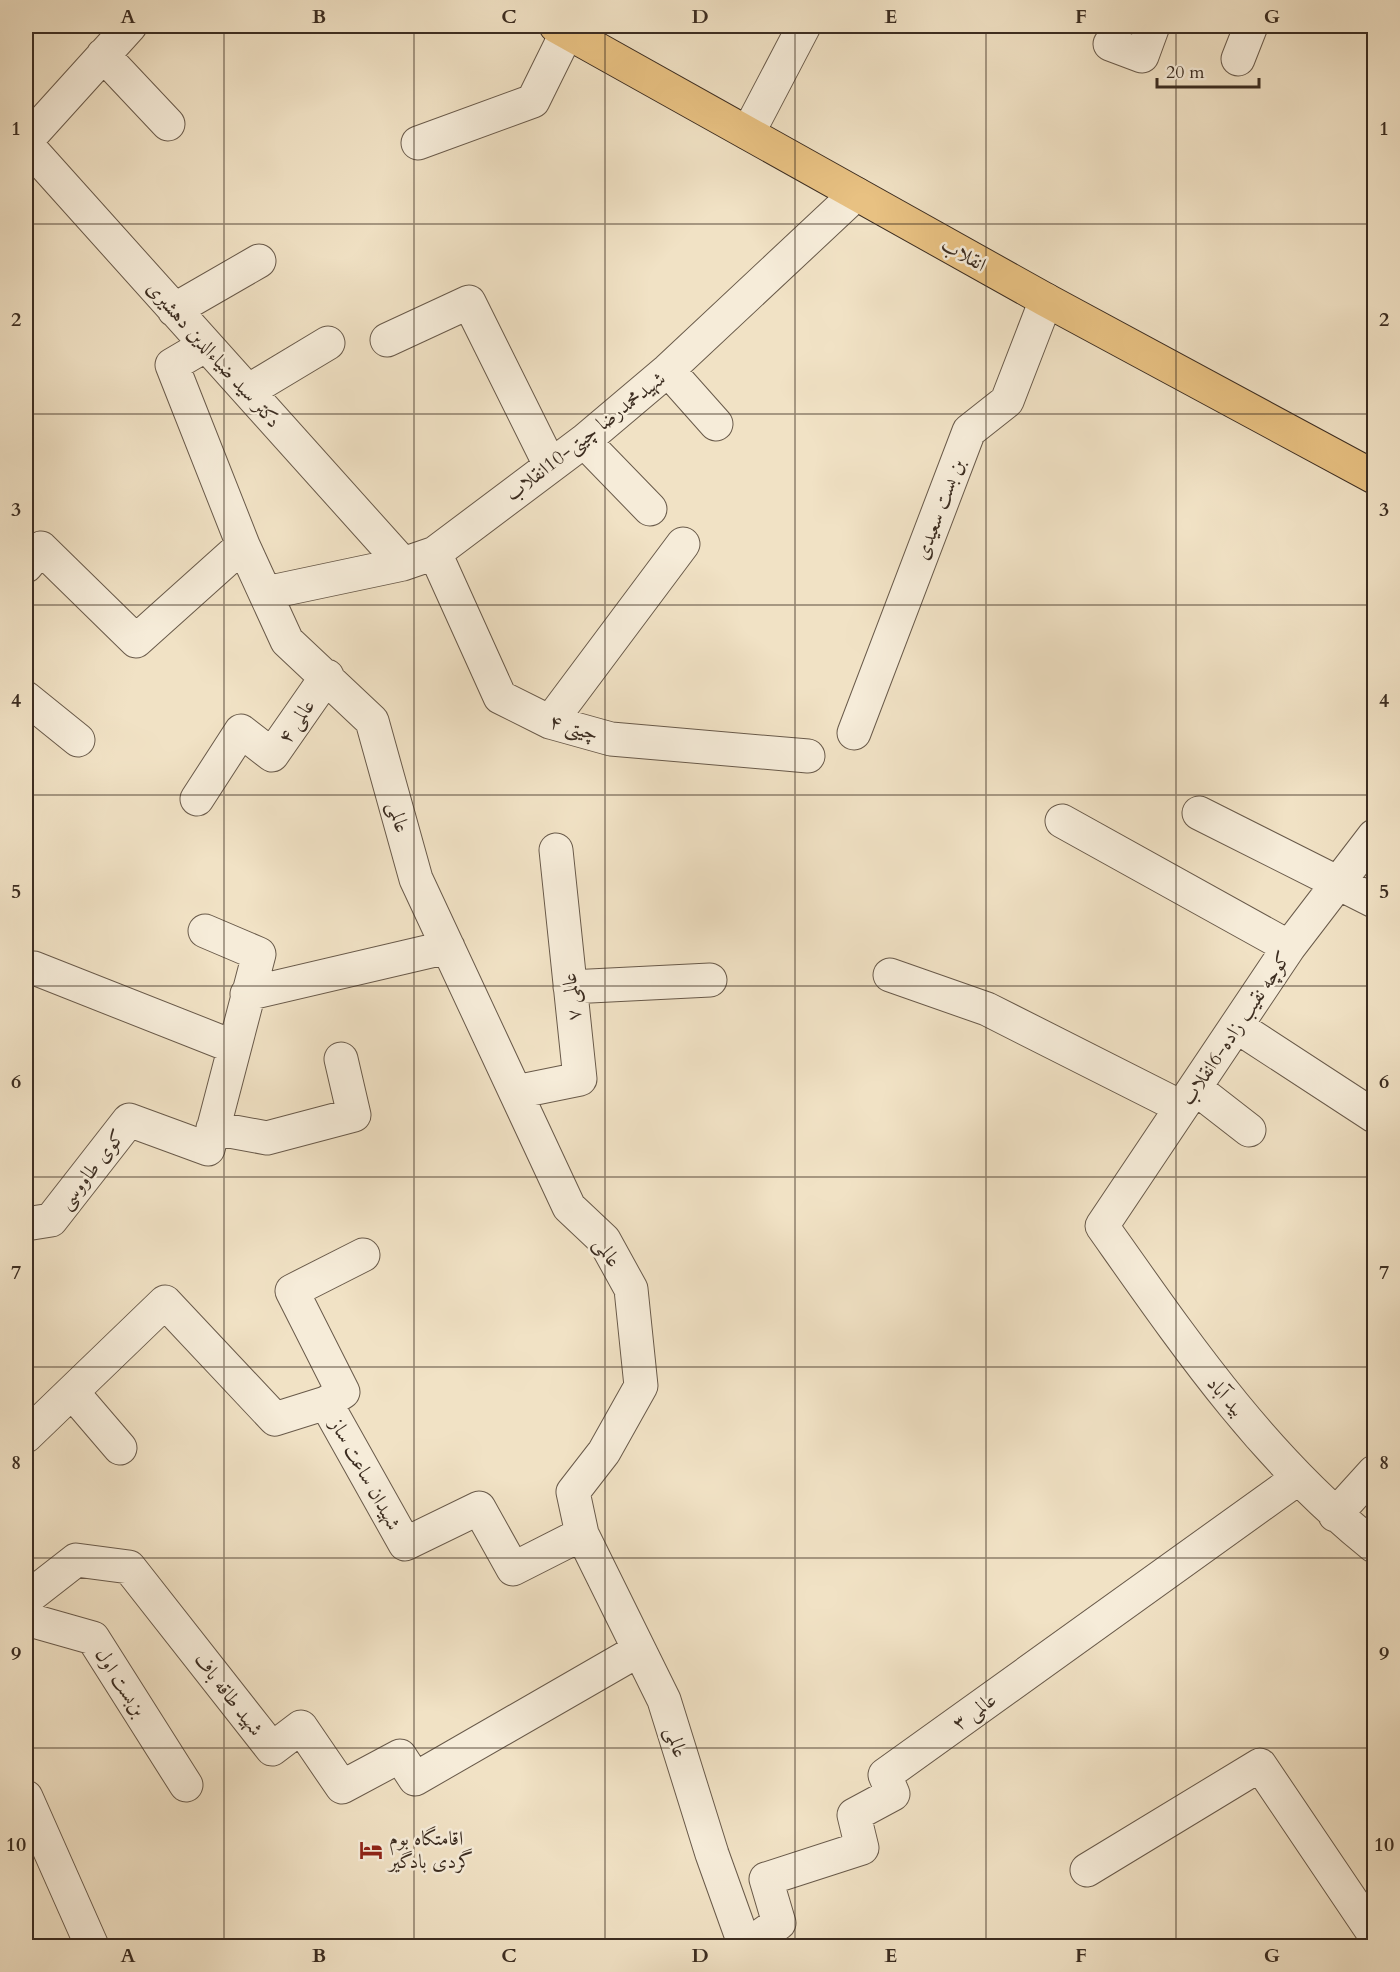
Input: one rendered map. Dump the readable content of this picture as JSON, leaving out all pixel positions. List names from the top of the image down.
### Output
{
  "streets": {
    "main road": ["انقلاب"],
    "street": [
      "دکتر سید ضیاءالدین دهشیری",
      "شهیدمحمدرضا چیتی-10انقلاب",
      "بن بست سعیدی",
      "عالمی ۴",
      "چیتی ۴",
      "عالمی",
      "عالمی ۷",
      "کوچه نقیب زاده-6انقلاب",
      "کوی طاووسی",
      "بید آباد",
      "شهیدان ساعت ساز",
      "بن‌بست اول",
      "شهید طاقه باف",
      "عالمی ۳"
    ]
  },
  "crossings": [
    ["انقلاب", "شهیدمحمدرضا چیتی-10انقلاب"],
    ["انقلاب", "بن بست سعیدی"],
    ["دکتر سید ضیاءالدین دهشیری", "شهیدمحمدرضا چیتی-10انقلاب"],
    ["دکتر سید ضیاءالدین دهشیری", "عالمی"],
    ["شهیدمحمدرضا چیتی-10انقلاب", "چیتی ۴"],
    ["شهیدمحمدرضا چیتی-10انقلاب", "عالمی"],
    ["عالمی ۴", "عالمی"],
    ["عالمی", "عالمی ۷"],
    ["عالمی", "شهیدان ساعت ساز"],
    ["عالمی", "شهید طاقه باف"],
    ["عالمی", "عالمی ۳"],
    ["کوچه نقیب زاده-6انقلاب", "بید آباد"],
    ["بید آباد", "عالمی ۳"]
  ],
  "places": {
    "hotel": ["اقامتگاه بوم گردی بادگیر"]
  },
  "scale_bar": "20 m",
  "grid": {
    "columns": [
      "A",
      "B",
      "C",
      "D",
      "E",
      "F",
      "G"
    ],
    "rows": [
      "1",
      "2",
      "3",
      "4",
      "5",
      "6",
      "7",
      "8",
      "9",
      "10"
    ]
  }
}
